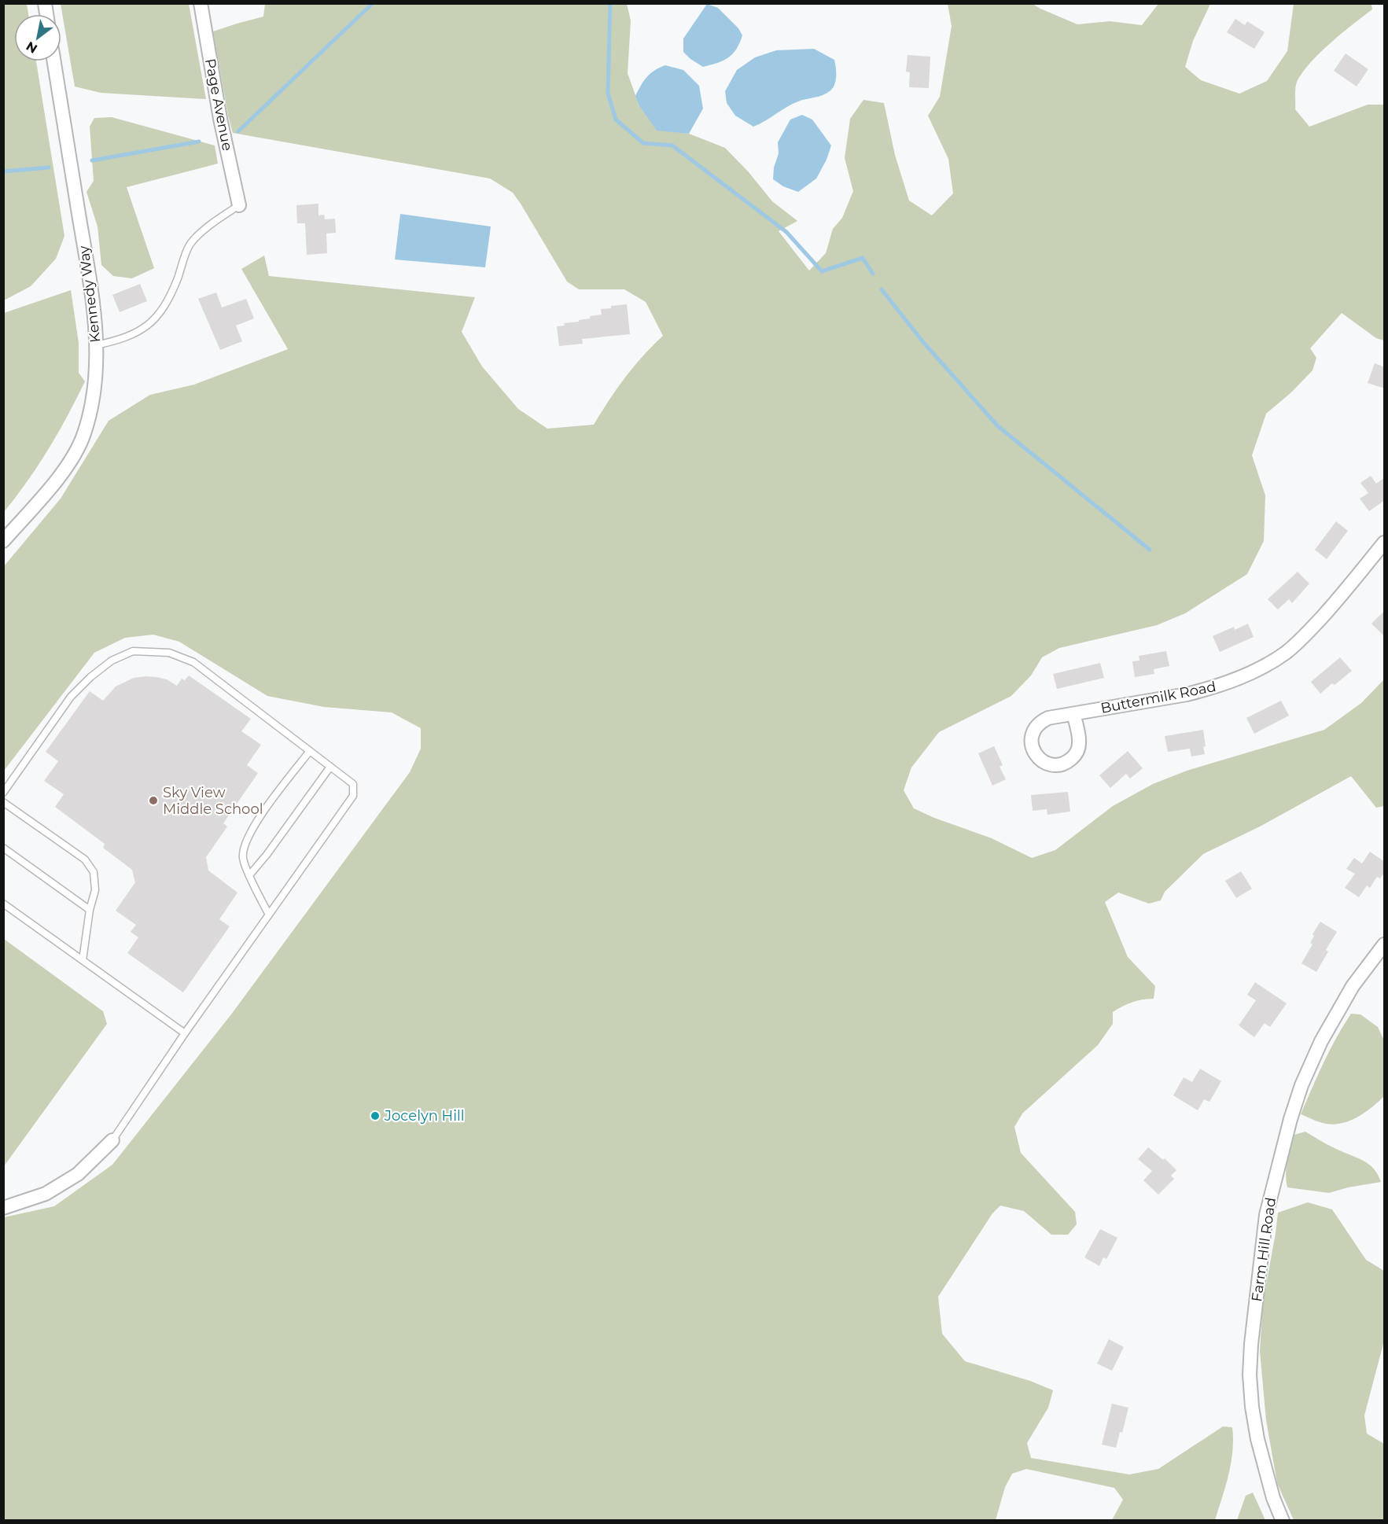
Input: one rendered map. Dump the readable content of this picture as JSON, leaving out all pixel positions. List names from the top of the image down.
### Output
{
  "streets": {
    "street": [
      "Page Avenue",
      "Kennedy Way",
      "Buttermilk Road",
      "Farm Hill Road"
    ]
  },
  "places": ["Sky View Middle School", "Jocelyn Hill"],
  "north": "bottom left"
}
